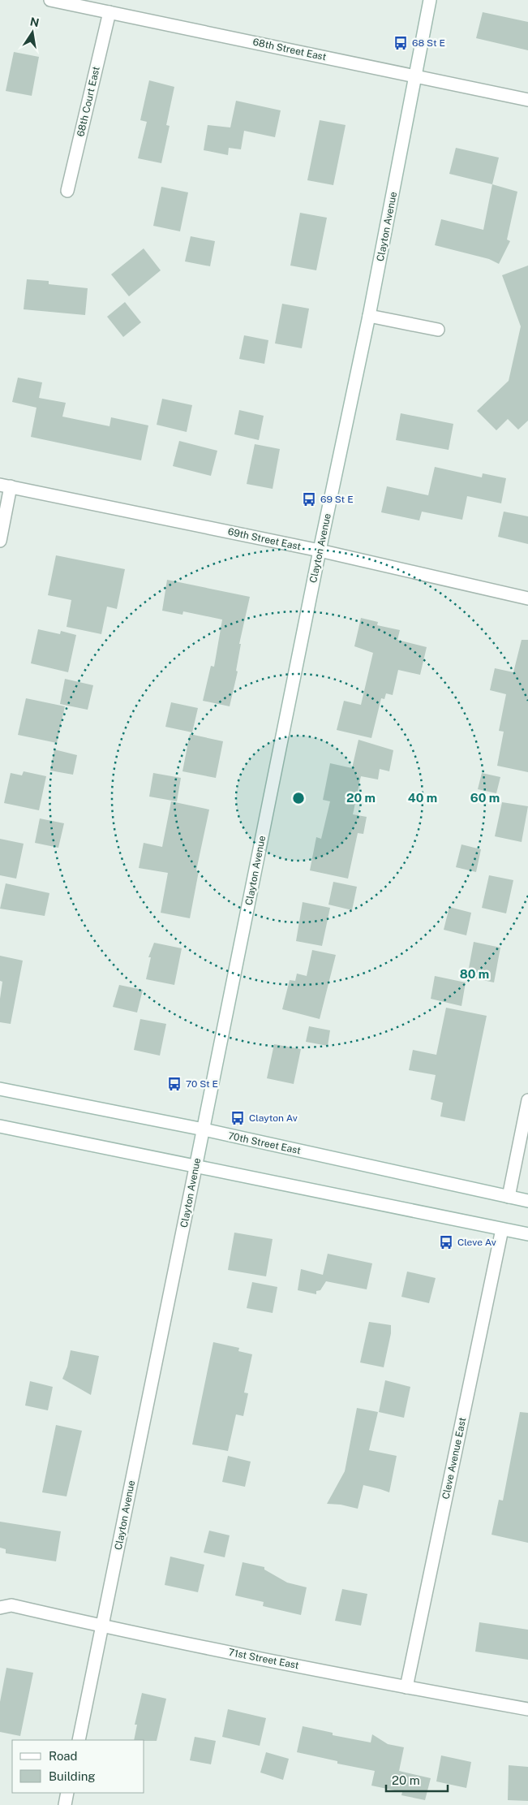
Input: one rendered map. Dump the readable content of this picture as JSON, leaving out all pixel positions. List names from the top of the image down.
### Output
{
  "streets": {
    "street": [
      "68th Street East",
      "68th Court East",
      "Clayton Avenue",
      "69th Street East",
      "70th Street East",
      "Cleve Avenue East",
      "71st Street East"
    ]
  },
  "crossings": [
    ["68th Street East", "68th Court East"],
    ["68th Street East", "Clayton Avenue"],
    ["Clayton Avenue", "69th Street East"],
    ["Clayton Avenue", "70th Street East"],
    ["Clayton Avenue", "71st Street East"],
    ["Cleve Avenue East", "71st Street East"]
  ],
  "places": {
    "bus stop": [
      "68 St E",
      "69 St E",
      "70 St E",
      "Clayton Av",
      "Cleve Av"
    ]
  },
  "legend": ["Road", "Building"],
  "scale_bar": "20 m",
  "north": "top",
  "rings": [
    "20 m",
    "40 m",
    "60 m",
    "80 m"
  ]
}
